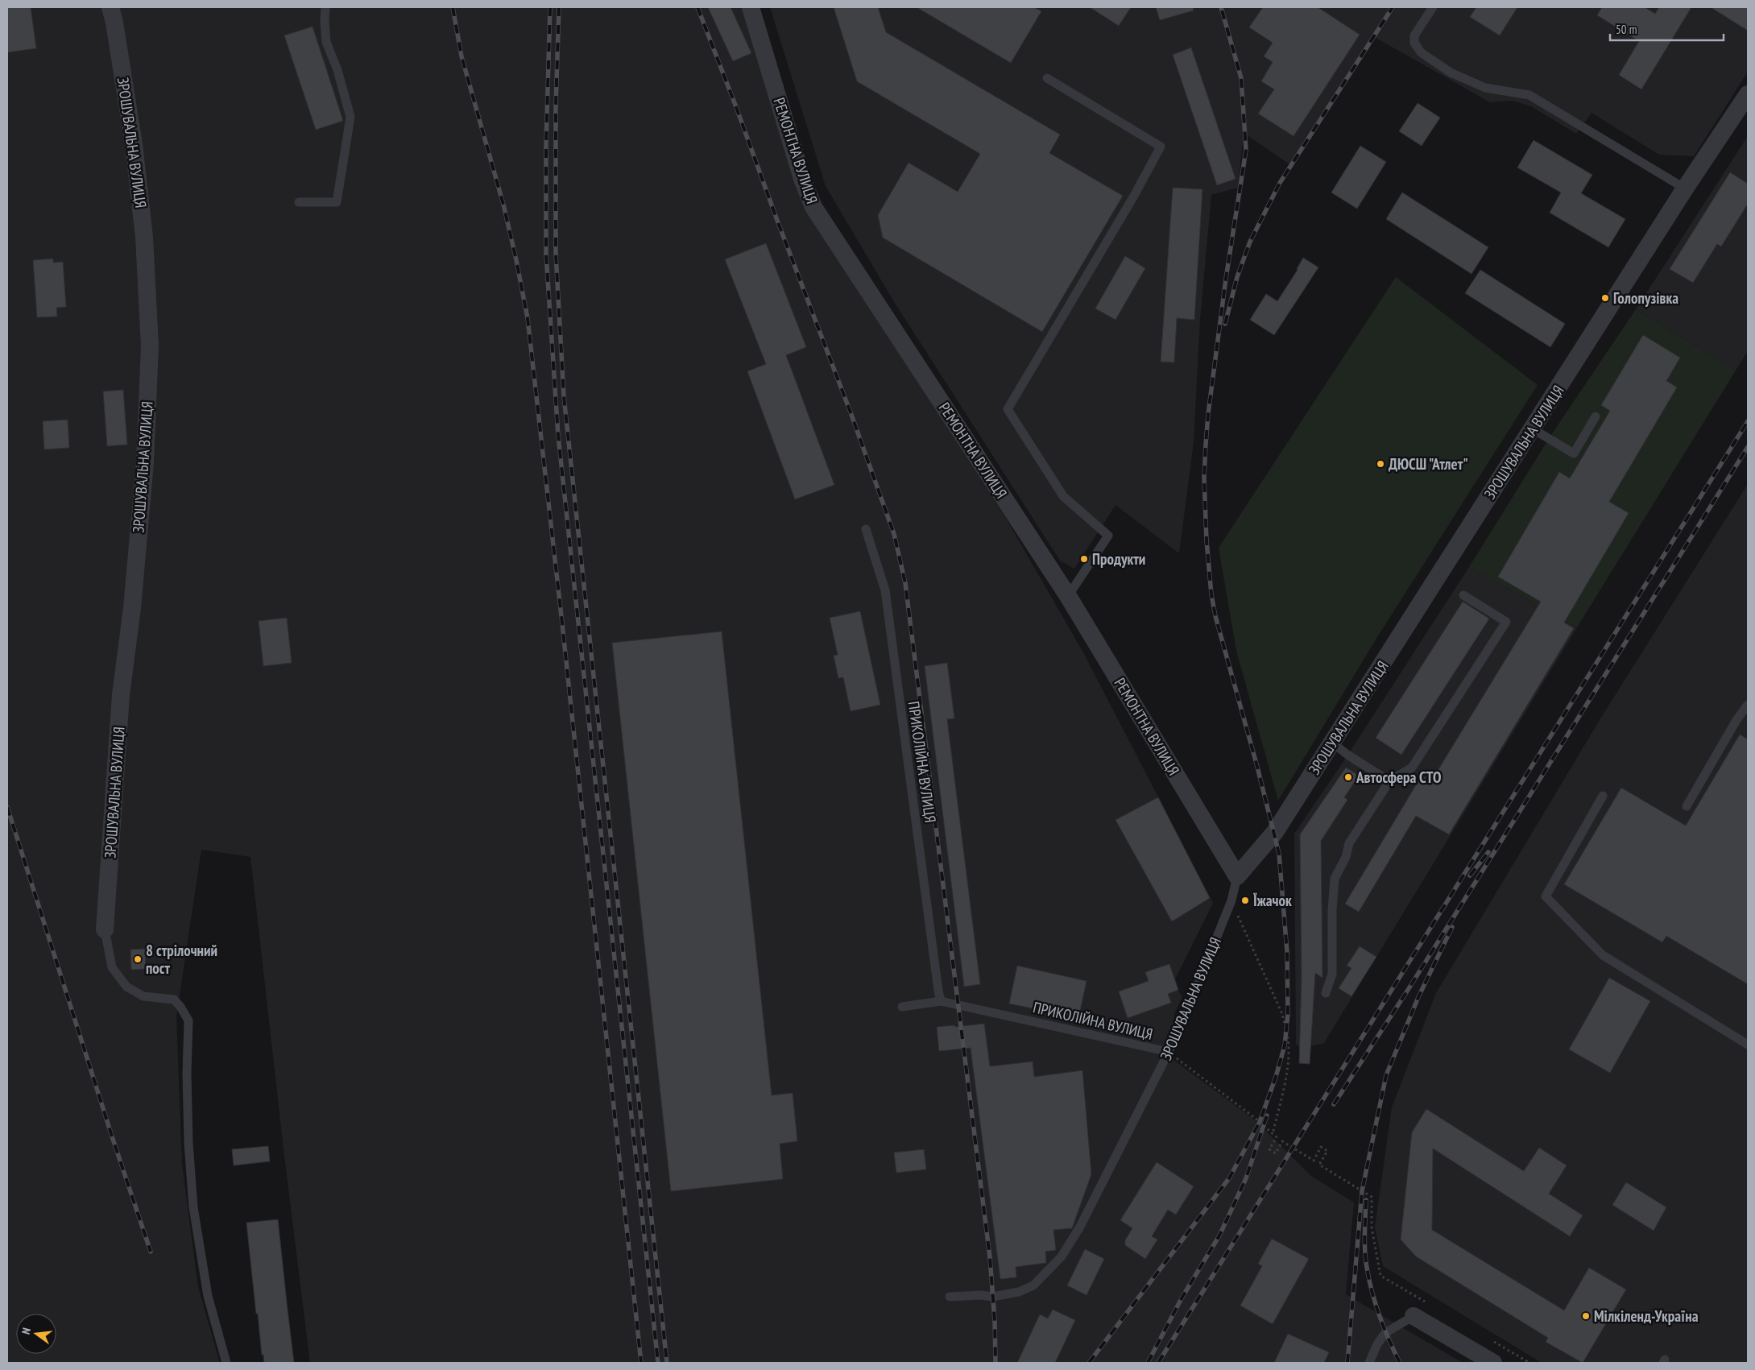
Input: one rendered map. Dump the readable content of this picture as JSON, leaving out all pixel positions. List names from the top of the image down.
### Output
{
  "streets": {
    "street": ["ЗРОШУВАЛЬНА ВУЛИЦЯ", "РЕМОНТНА ВУЛИЦЯ"],
    "lane": ["ПРИКОЛІЙНА ВУЛИЦЯ"]
  },
  "crossings": [
    ["ЗРОШУВАЛЬНА ВУЛИЦЯ", "РЕМОНТНА ВУЛИЦЯ"],
    ["ЗРОШУВАЛЬНА ВУЛИЦЯ", "ПРИКОЛІЙНА ВУЛИЦЯ"]
  ],
  "places": [
    "Голопузівка",
    "ДЮСШ \"Атлет\"",
    "Продукти",
    "Автосфера СТО",
    "Їжачок",
    "8 стрілочний пост",
    "Мілкіленд-Україна"
  ],
  "scale_bar": "50 m",
  "north": "left"
}
